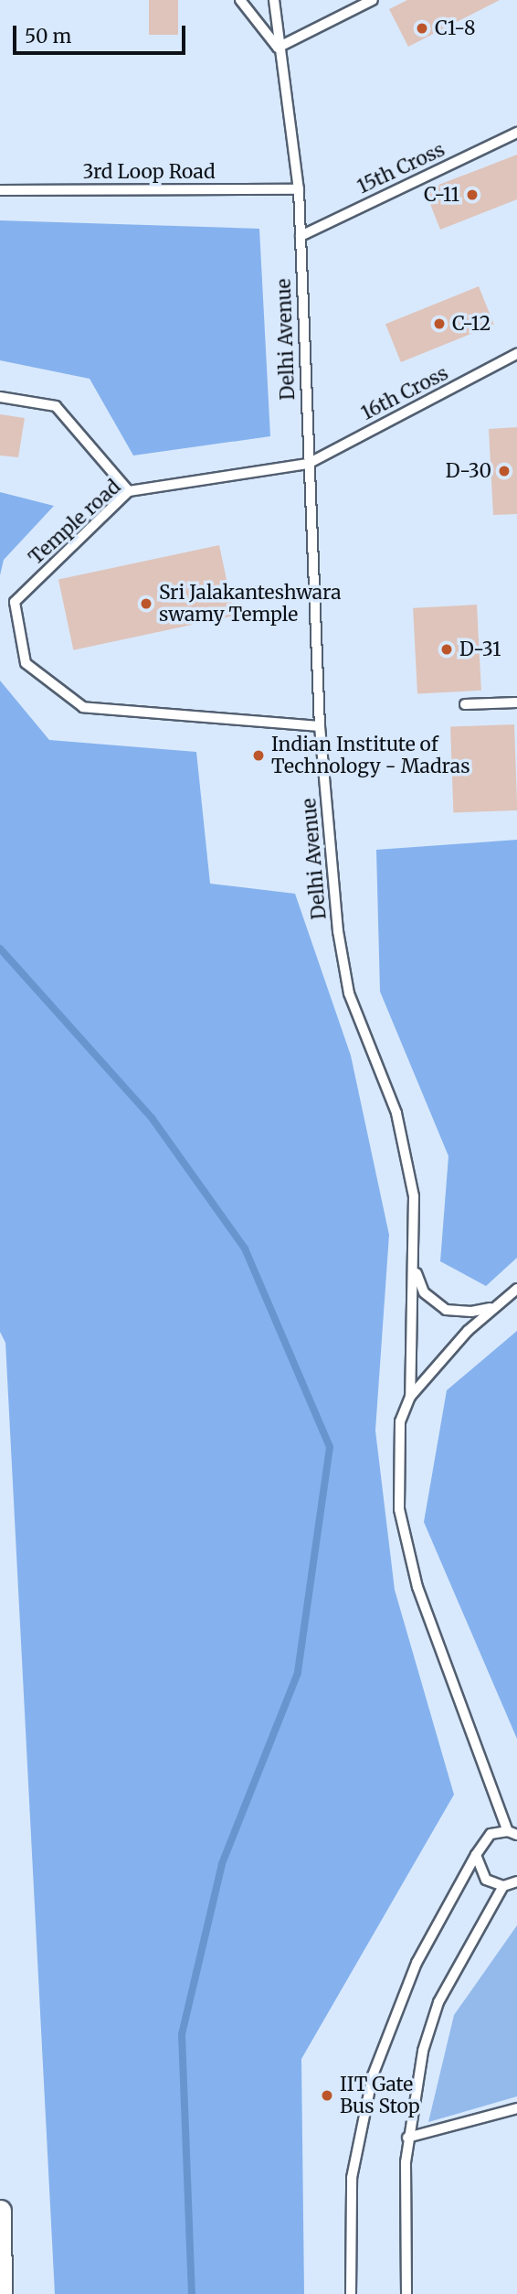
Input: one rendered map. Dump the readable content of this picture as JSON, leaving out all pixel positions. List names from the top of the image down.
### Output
{
  "streets": {
    "lane": [
      "15th Cross",
      "3rd Loop Road",
      "Delhi Avenue",
      "16th Cross",
      "Temple road"
    ]
  },
  "crossings": [
    ["15th Cross", "Delhi Avenue"],
    ["3rd Loop Road", "Delhi Avenue"],
    ["Delhi Avenue", "16th Cross"],
    ["Delhi Avenue", "Temple road"],
    ["16th Cross", "Temple road"]
  ],
  "places": [
    "C1-8",
    "C-11",
    "C-12",
    "D-30",
    "Sri Jalakanteshwara swamy Temple",
    "D-31",
    "Indian Institute of Technology - Madras",
    "IIT Gate Bus Stop"
  ],
  "scale_bar": "50 m"
}
